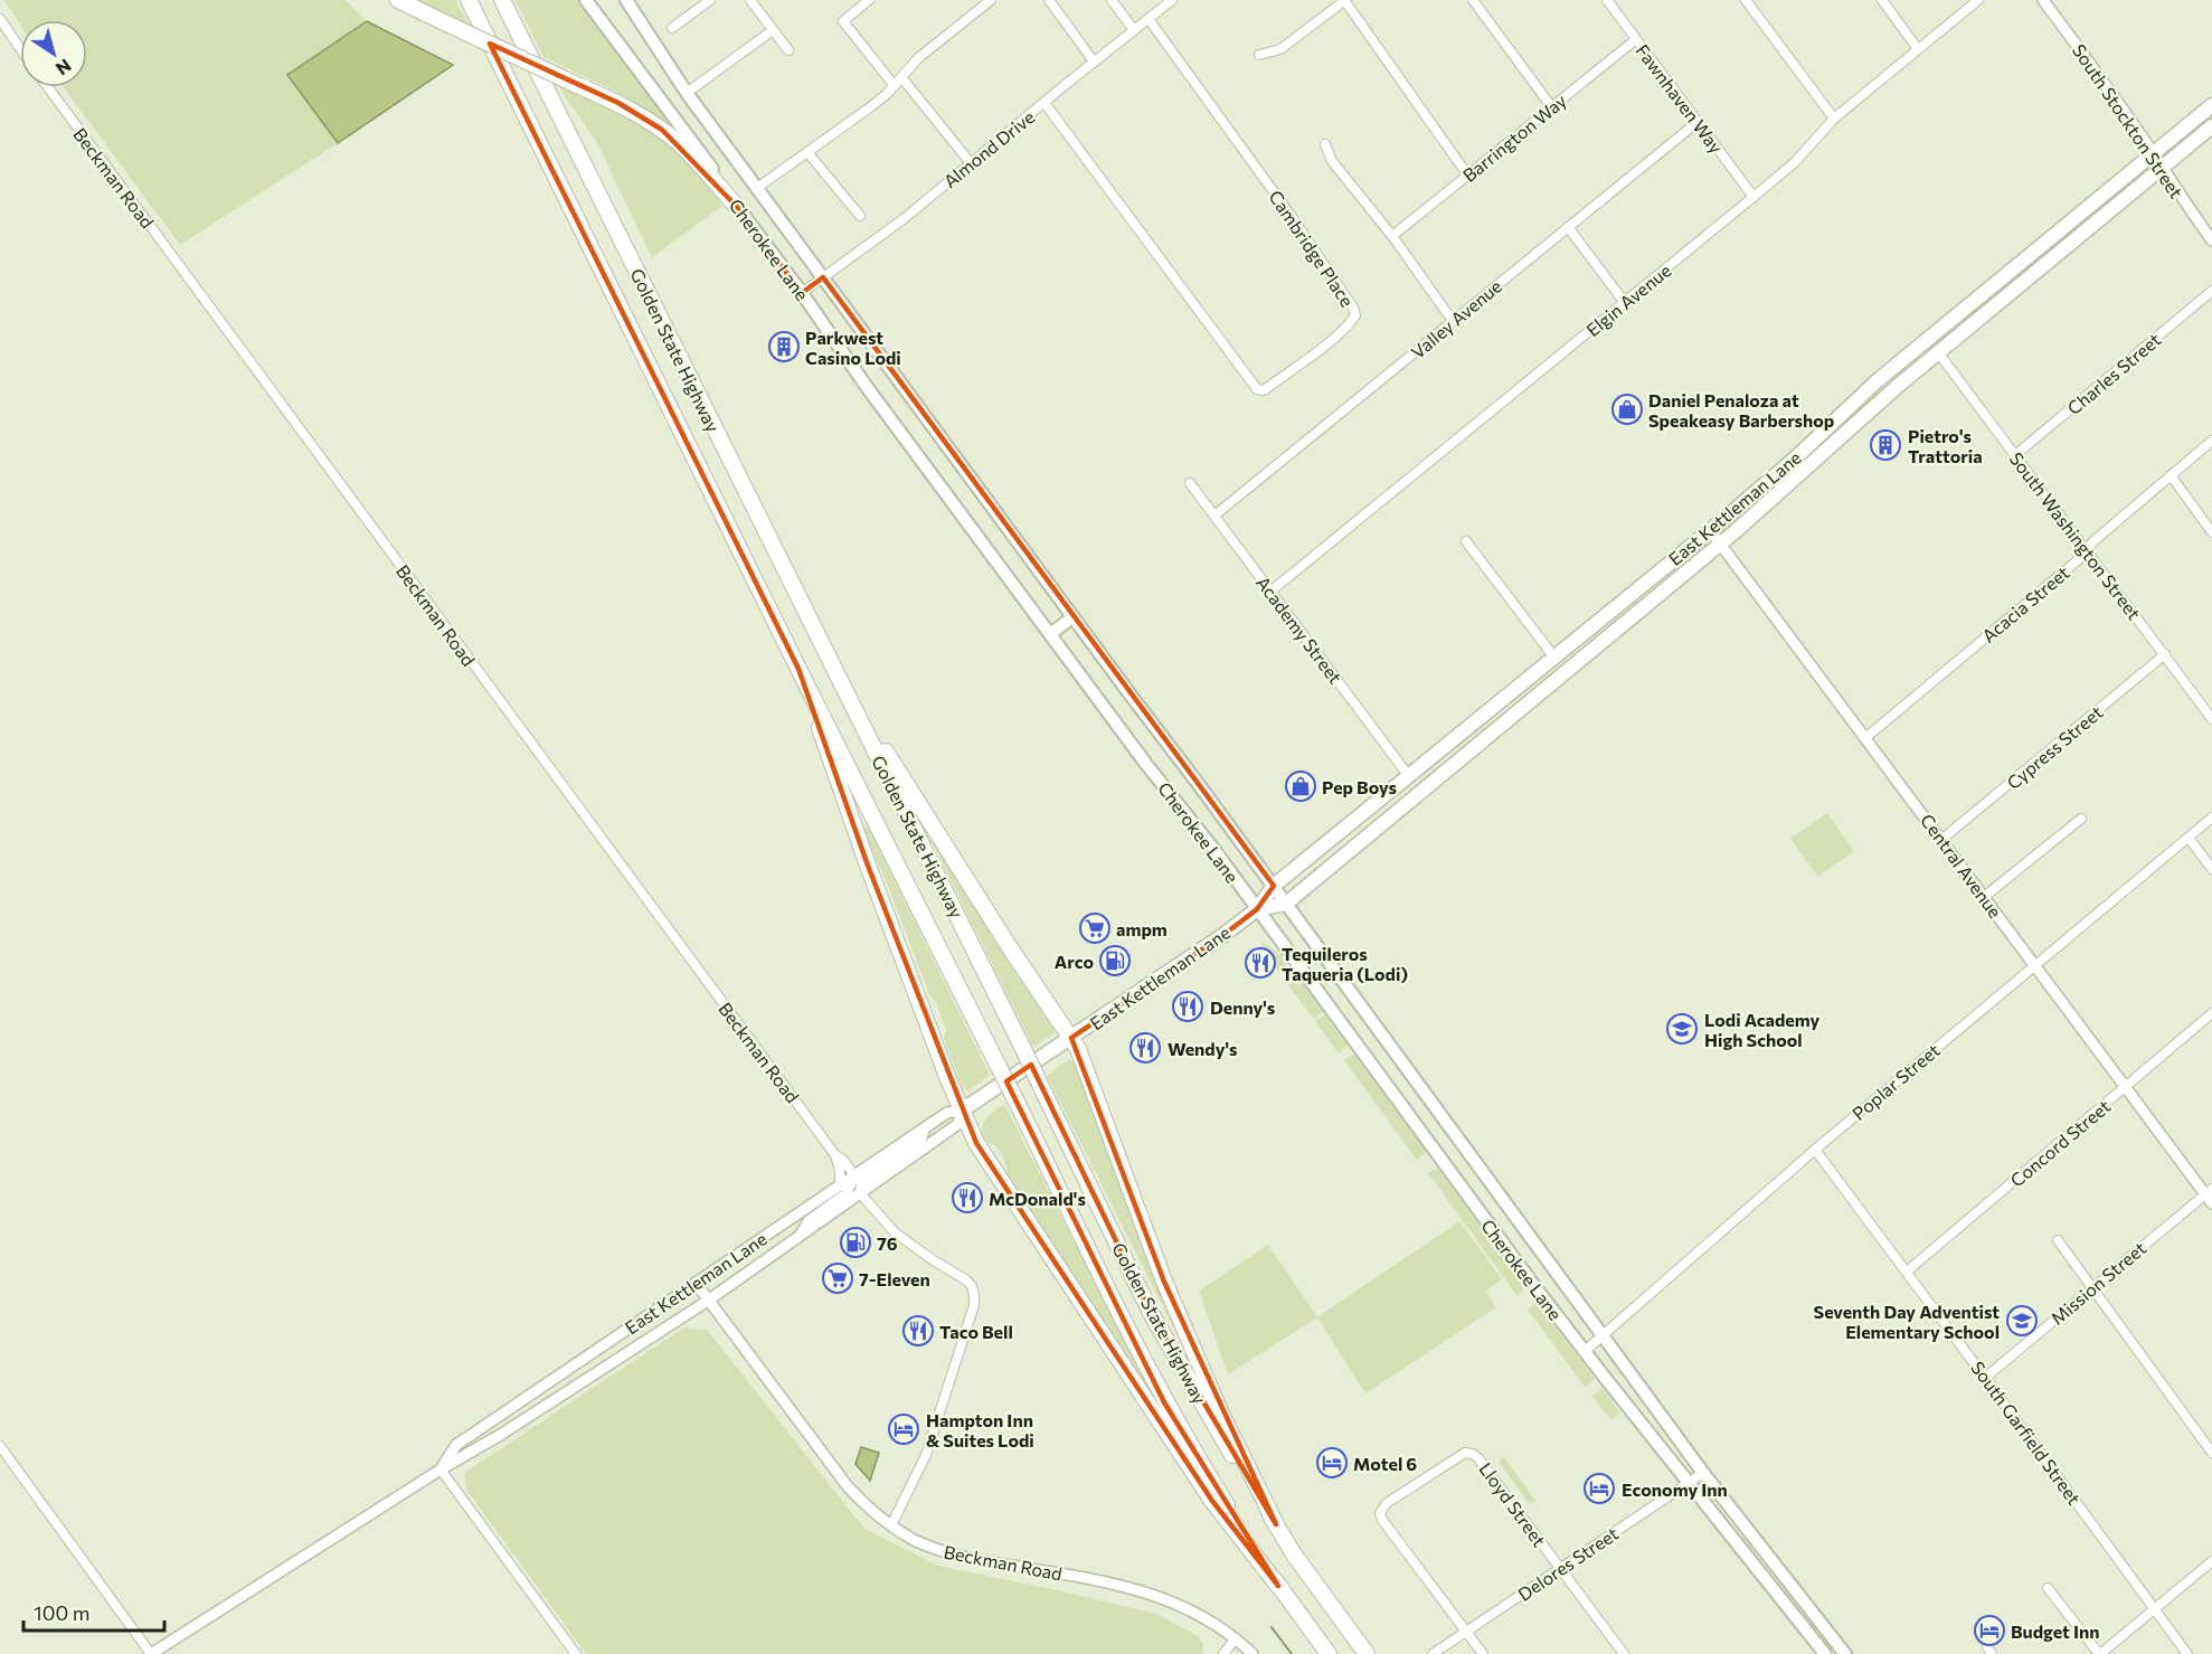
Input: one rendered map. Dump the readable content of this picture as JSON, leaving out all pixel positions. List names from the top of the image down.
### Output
{
  "streets": {
    "highway": ["Golden State Highway"],
    "main road": ["Cherokee Lane", "East Kettleman Lane"],
    "street": [
      "Fawnhaven Way",
      "South Stockton Street",
      "Barrington Way",
      "Almond Drive",
      "Beckman Road",
      "Cambridge Place",
      "Elgin Avenue",
      "Valley Avenue",
      "Charles Street",
      "South Washington Street",
      "Acacia Street",
      "Academy Street",
      "Cypress Street",
      "Central Avenue",
      "Poplar Street",
      "Concord Street",
      "Mission Street",
      "South Garfield Street",
      "Lloyd Street",
      "Delores Street"
    ]
  },
  "crossings": [
    ["Fawnhaven Way", "Barrington Way"],
    ["Fawnhaven Way", "Elgin Avenue"],
    ["Fawnhaven Way", "Valley Avenue"],
    ["South Stockton Street", "East Kettleman Lane"],
    ["Almond Drive", "Cambridge Place"],
    ["Almond Drive", "Cherokee Lane"],
    ["Beckman Road", "East Kettleman Lane"],
    ["Cherokee Lane", "East Kettleman Lane"],
    ["Cherokee Lane", "Poplar Street"],
    ["Cherokee Lane", "Delores Street"],
    ["Elgin Avenue", "Academy Street"],
    ["Valley Avenue", "Academy Street"],
    ["Charles Street", "South Washington Street"],
    ["East Kettleman Lane", "South Washington Street"],
    ["East Kettleman Lane", "Academy Street"],
    ["East Kettleman Lane", "Central Avenue"],
    ["South Washington Street", "Acacia Street"],
    ["South Washington Street", "Cypress Street"],
    ["Acacia Street", "Central Avenue"],
    ["Cypress Street", "Central Avenue"],
    ["Central Avenue", "Poplar Street"],
    ["Central Avenue", "Concord Street"],
    ["Central Avenue", "Mission Street"],
    ["Poplar Street", "South Garfield Street"],
    ["Concord Street", "South Garfield Street"],
    ["Mission Street", "South Garfield Street"],
    ["Lloyd Street", "Delores Street"]
  ],
  "places": {
    "building": ["Parkwest Casino Lodi", "Pietro's Trattoria"],
    "shop": ["Daniel Penaloza at Speakeasy Barbershop", "Pep Boys"],
    "supermarket": ["ampm", "7-Eleven"],
    "fuel station": ["Arco", "76"],
    "restaurant": [
      "Tequileros Taqueria (Lodi)",
      "Denny's",
      "Wendy's",
      "McDonald's",
      "Taco Bell"
    ],
    "school or university": ["Lodi Academy High School", "Seventh Day Adventist Elementary School"],
    "hotel": [
      "Hampton Inn & Suites Lodi",
      "Motel 6",
      "Economy Inn",
      "Budget Inn"
    ]
  },
  "scale_bar": "100 m",
  "north": "bottom right"
}
